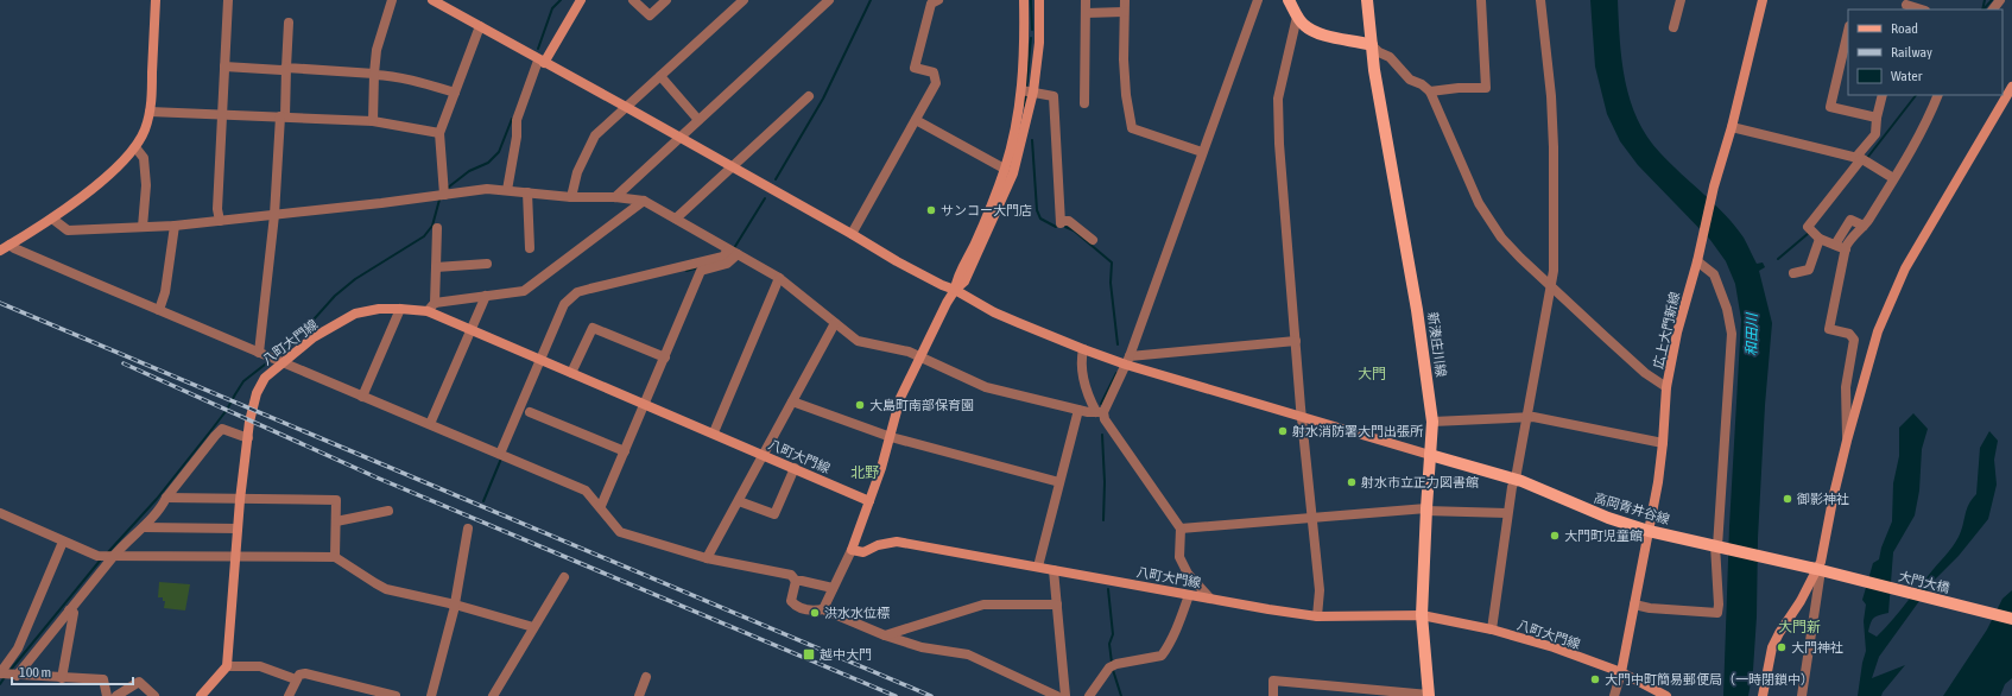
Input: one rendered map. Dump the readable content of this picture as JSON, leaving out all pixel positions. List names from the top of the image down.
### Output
{
  "streets": {
    "main road": ["新湊庄川線", "高岡青井谷線", "大門大橋"],
    "street": ["広上大門新線", "八町大門線"]
  },
  "crossings": [
    ["広上大門新線", "八町大門線"],
    ["広上大門新線", "高岡青井谷線"],
    ["八町大門線", "新湊庄川線"],
    ["新湊庄川線", "高岡青井谷線"],
    ["高岡青井谷線", "大門大橋"]
  ],
  "districts": ["大門", "北野", "大門新"],
  "water": ["和田川"],
  "places": {
    "other": [
      "サンコー大門店",
      "大島町南部保育園",
      "射水消防署大門出張所",
      "射水市立正力図書館",
      "御影神社",
      "大門町児童館",
      "洪水水位標",
      "大門神社",
      "大門中町簡易郵便局（一時閉鎖中）"
    ],
    "transit": ["越中大門"]
  },
  "legend": ["Road", "Railway", "Water"],
  "scale_bar": "100 m"
}
